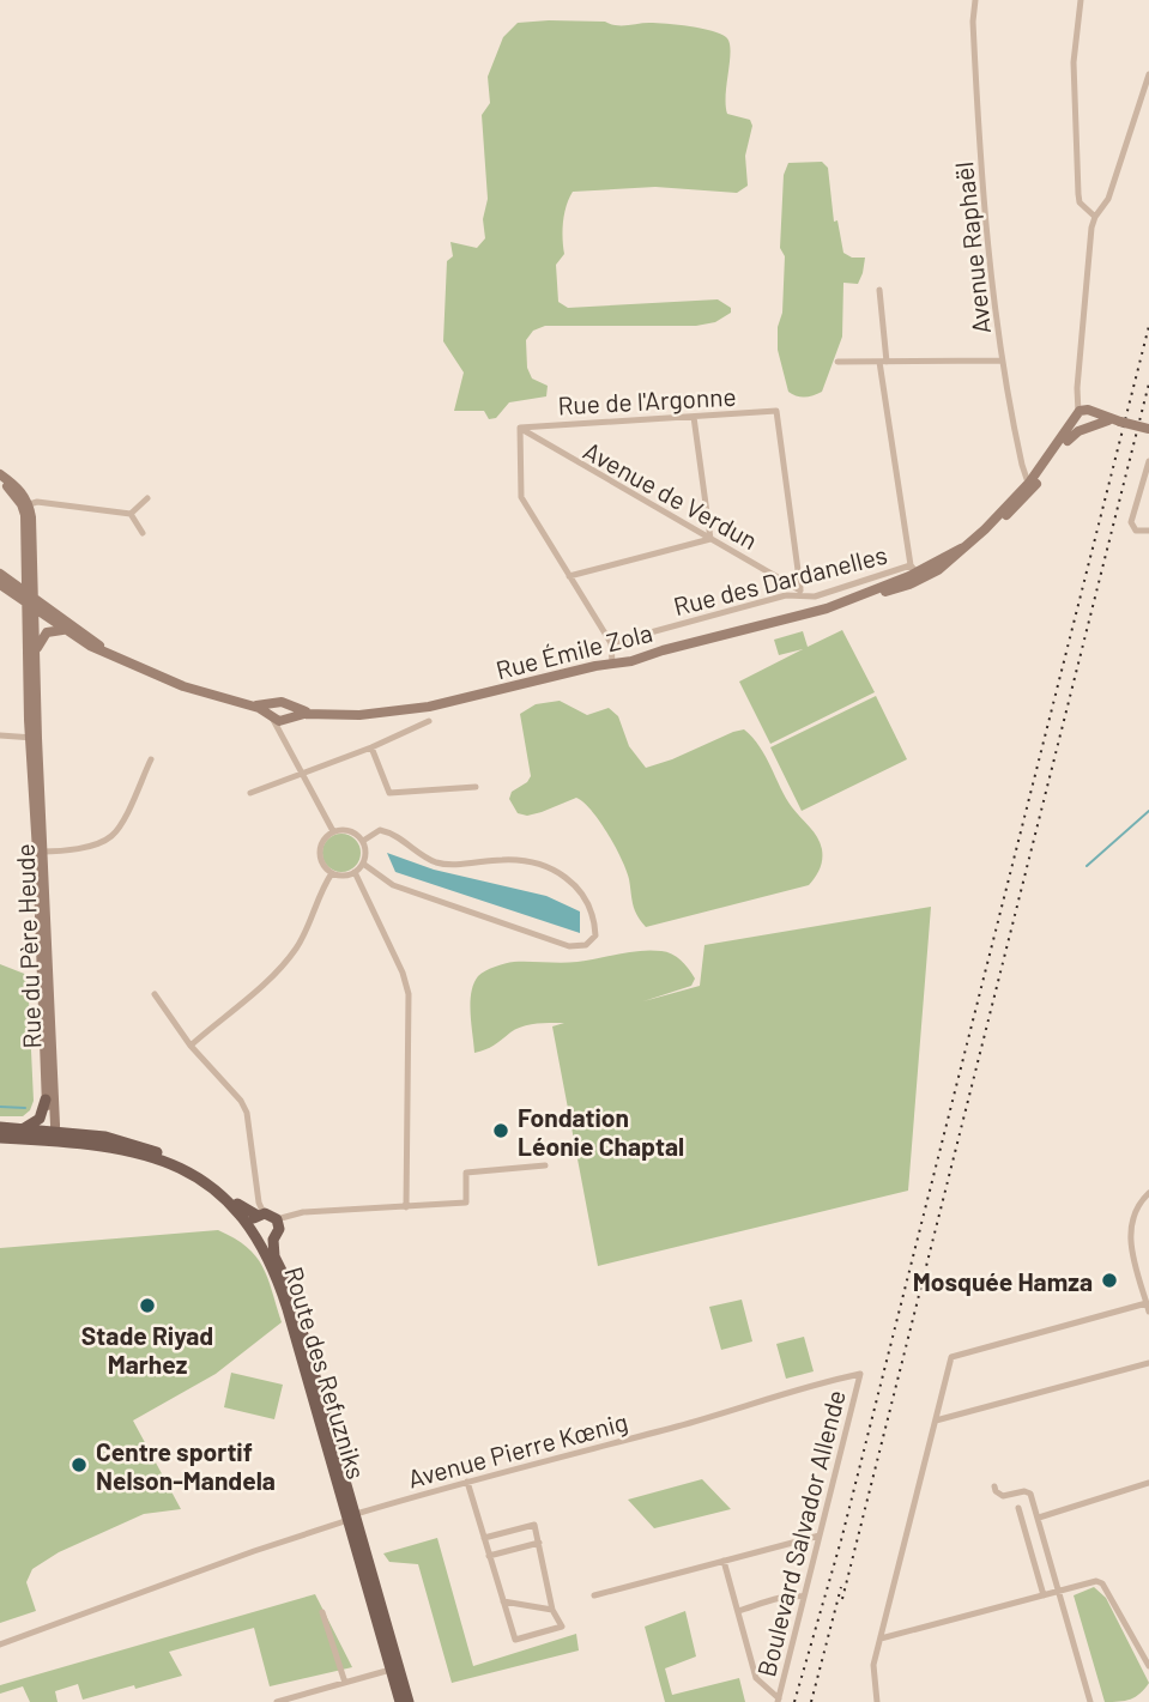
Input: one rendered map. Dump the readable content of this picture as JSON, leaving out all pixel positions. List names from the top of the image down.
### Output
{
  "streets": {
    "main road": ["Rue Émile Zola", "Rue du Père Heude", "Route des Refuzniks"],
    "street": [
      "Avenue Raphaël",
      "Rue de l'Argonne",
      "Avenue de Verdun",
      "Rue des Dardanelles",
      "Avenue Pierre Kœnig",
      "Boulevard Salvador Allende"
    ]
  },
  "crossings": [
    ["Avenue Raphaël", "Rue Émile Zola"],
    ["Rue de l'Argonne", "Avenue de Verdun"],
    ["Rue de l'Argonne", "Rue des Dardanelles"],
    ["Avenue de Verdun", "Rue des Dardanelles"],
    ["Rue des Dardanelles", "Rue Émile Zola"],
    ["Route des Refuzniks", "Avenue Pierre Kœnig"],
    ["Avenue Pierre Kœnig", "Boulevard Salvador Allende"]
  ],
  "places": [
    "Fondation Léonie Chaptal",
    "Mosquée Hamza",
    "Stade Riyad Marhez",
    "Centre sportif Nelson-Mandela"
  ]
}
